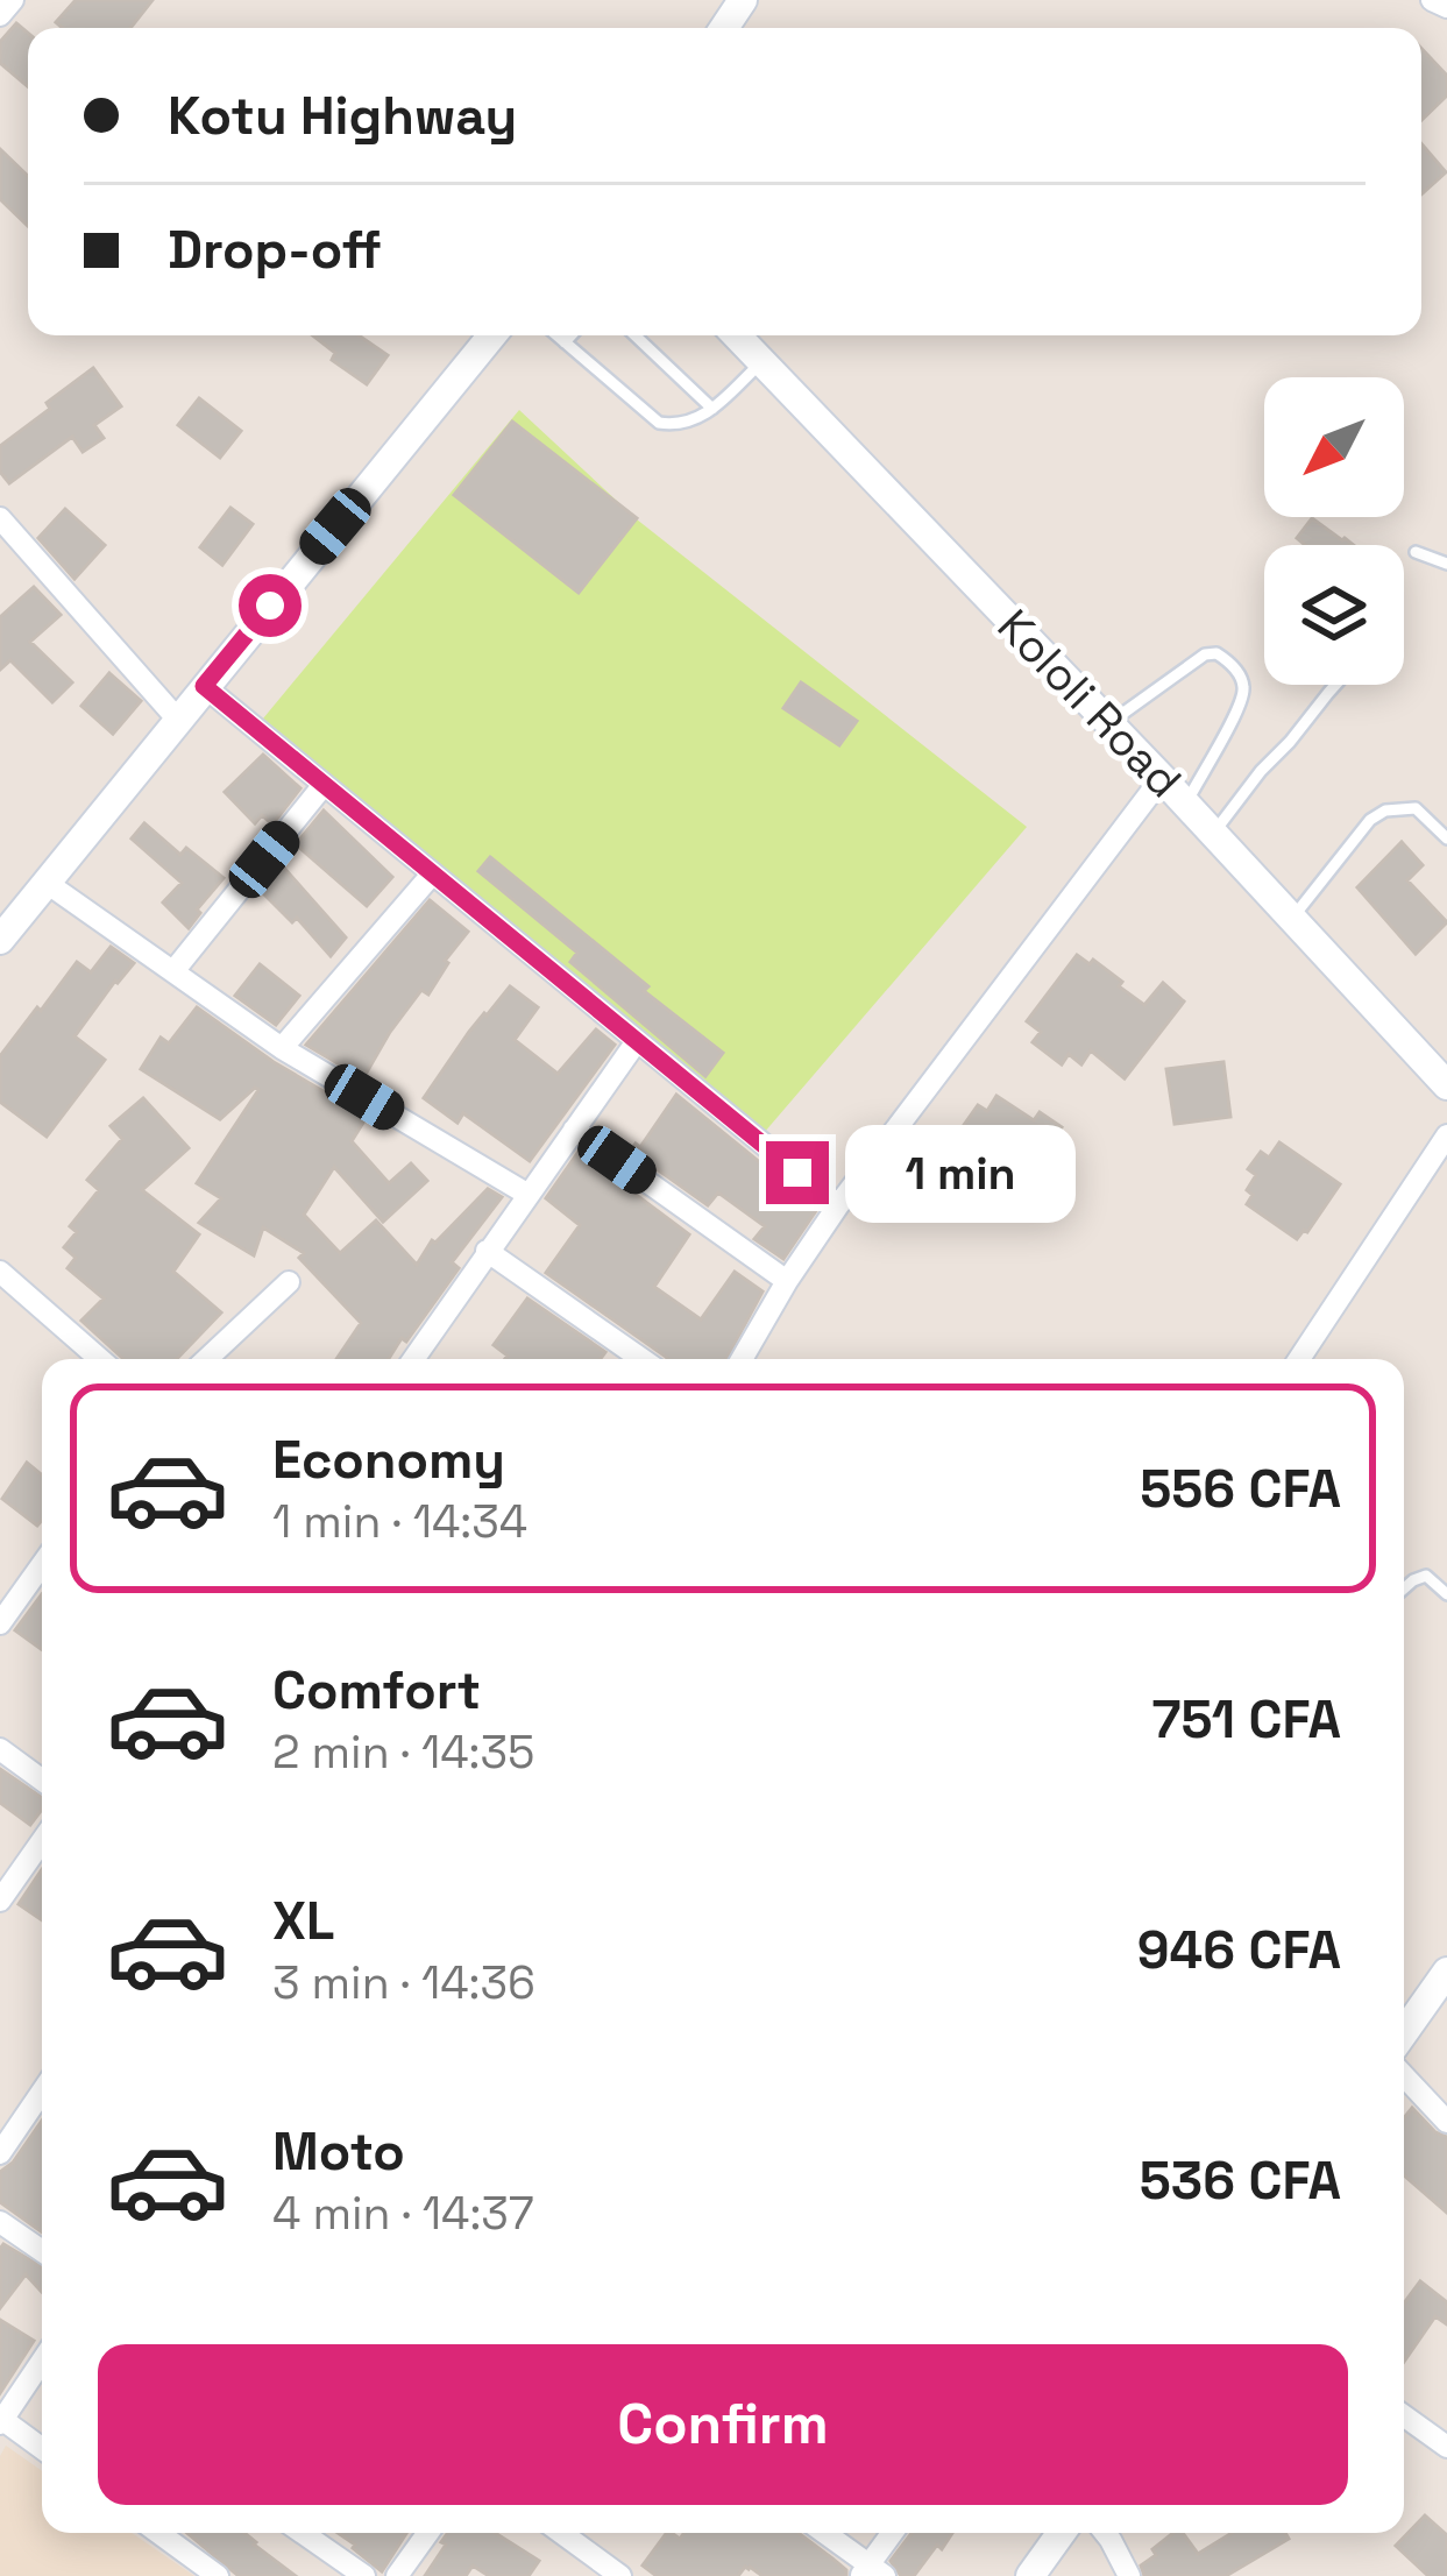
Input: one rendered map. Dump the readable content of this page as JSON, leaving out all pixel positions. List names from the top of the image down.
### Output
{
  "streets": {
    "street": ["Kololi Road"]
  },
  "north": "bottom left",
  "page": {
    "banner": ["Kotu Highway", "Drop-off"],
    "bubble": "1 min",
    "list": [
      {
        "name": "Economy",
        "note": "1 min · 14:34",
        "value": "556 CFA"
      },
      {
        "name": "Comfort",
        "note": "2 min · 14:35",
        "value": "751 CFA"
      },
      {
        "name": "XL",
        "note": "3 min · 14:36",
        "value": "946 CFA"
      },
      {
        "name": "Moto",
        "note": "4 min · 14:37",
        "value": "536 CFA"
      }
    ],
    "buttons": "Confirm"
  }
}
